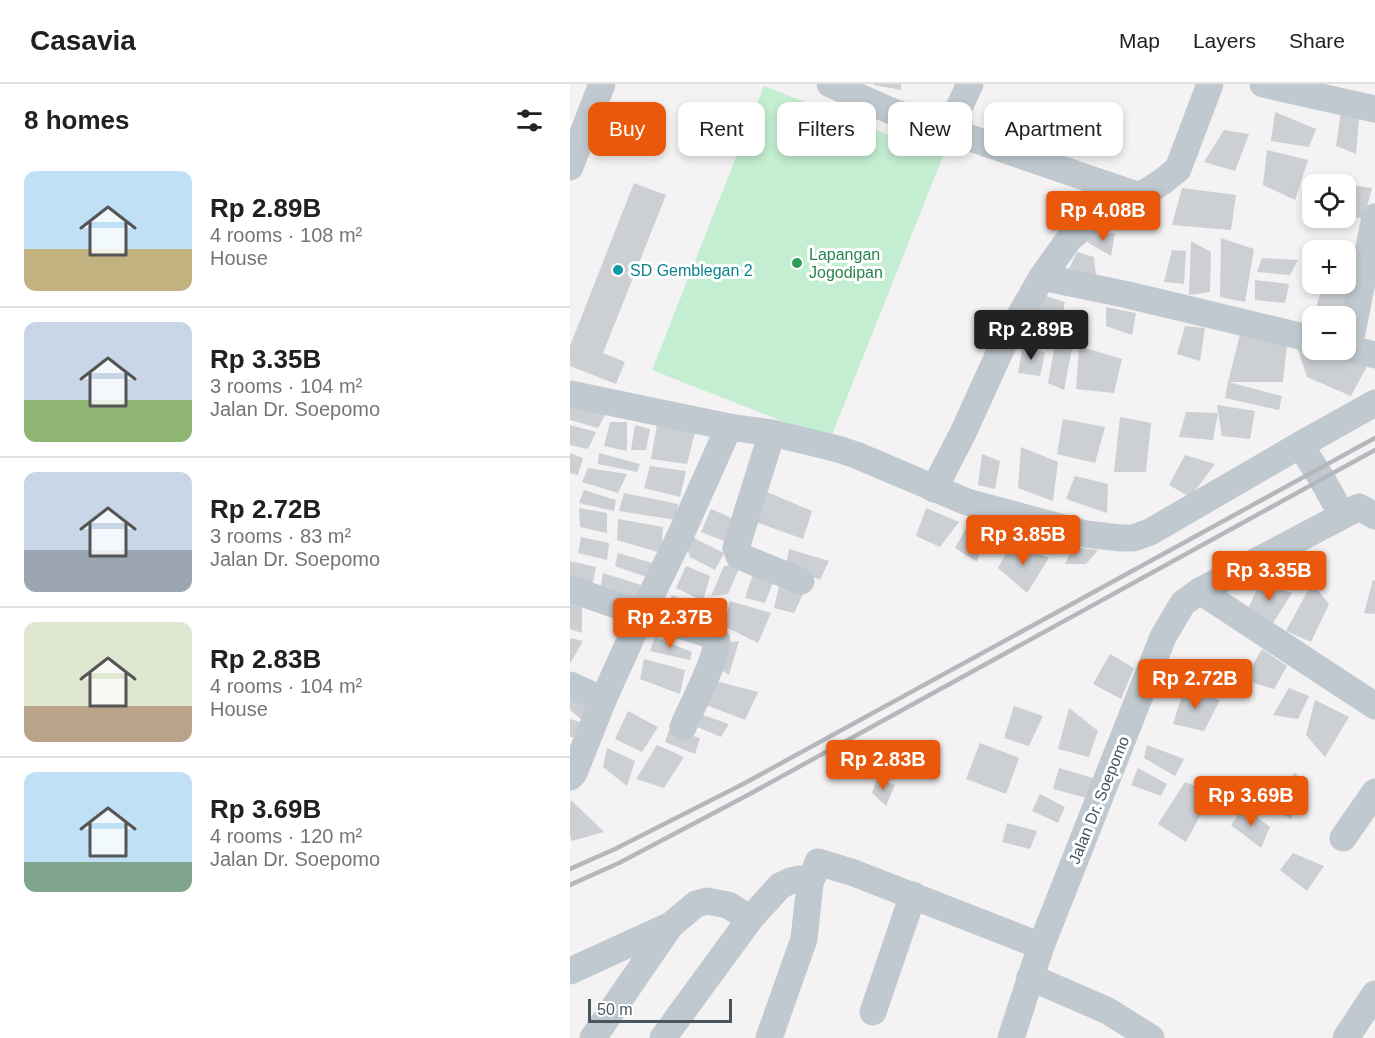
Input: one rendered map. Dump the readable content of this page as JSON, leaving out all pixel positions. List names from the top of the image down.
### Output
{
  "streets": {
    "street": ["Jalan Dr. Soepomo"]
  },
  "places": ["Lapangan Jogodipan", "SD Gemblegan 2"],
  "scale_bar": "50 m",
  "page": {
    "header": "Casavia",
    "nav": ["Map", "Layers", "Share"],
    "heading": "8 homes",
    "chip": [
      "Buy",
      "Rent",
      "Filters",
      "New",
      "Apartment"
    ],
    "list": [
      {
        "name": "Rp 2.89B",
        "note": "4 rooms · 108 m² · House"
      },
      {
        "name": "Rp 3.35B",
        "note": "3 rooms · 104 m² · Jalan Dr. Soepomo"
      },
      {
        "name": "Rp 2.72B",
        "note": "3 rooms · 83 m² · Jalan Dr. Soepomo"
      },
      {
        "name": "Rp 2.83B",
        "note": "4 rooms · 104 m² · House"
      },
      {
        "name": "Rp 3.69B",
        "note": "4 rooms · 120 m² · Jalan Dr. Soepomo"
      }
    ],
    "map_buttons": ["+", "−"],
    "price": [
      "Rp 4.08B",
      "Rp 2.89B",
      "Rp 3.85B",
      "Rp 3.35B",
      "Rp 2.37B",
      "Rp 2.72B",
      "Rp 2.83B",
      "Rp 3.69B"
    ],
    "scale": "50 m"
  }
}
